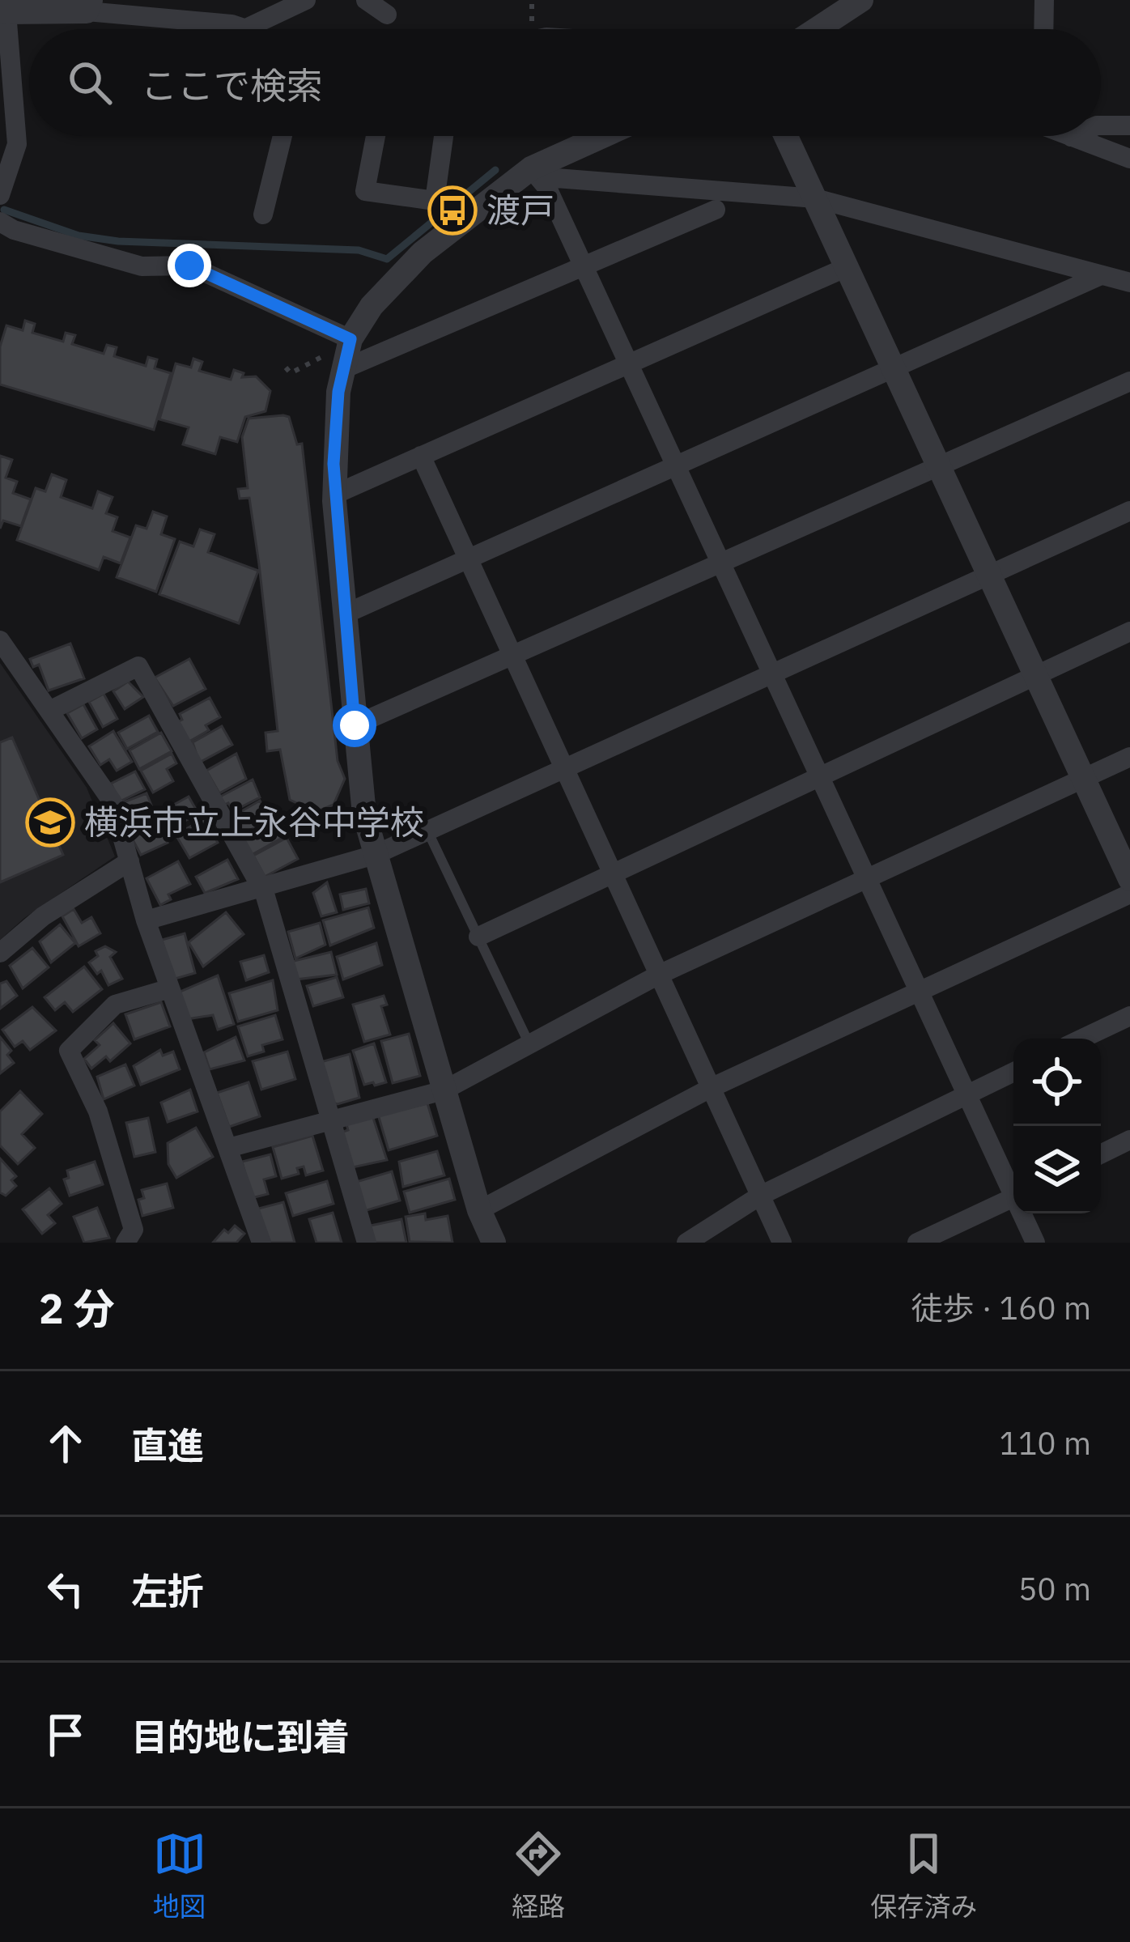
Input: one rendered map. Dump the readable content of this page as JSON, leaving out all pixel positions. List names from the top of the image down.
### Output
{
  "places": {
    "bus stop": ["渡戸"],
    "school or university": ["横浜市立上永谷中学校"]
  },
  "page": {
    "search": "ここで検索",
    "heading": ["2 分", "徒歩 · 160 m"],
    "list": [
      ["直進", "110 m"],
      ["左折", "50 m"],
      "目的地に到着"
    ],
    "nav": ["地図", "経路", "保存済み"]
  }
}
